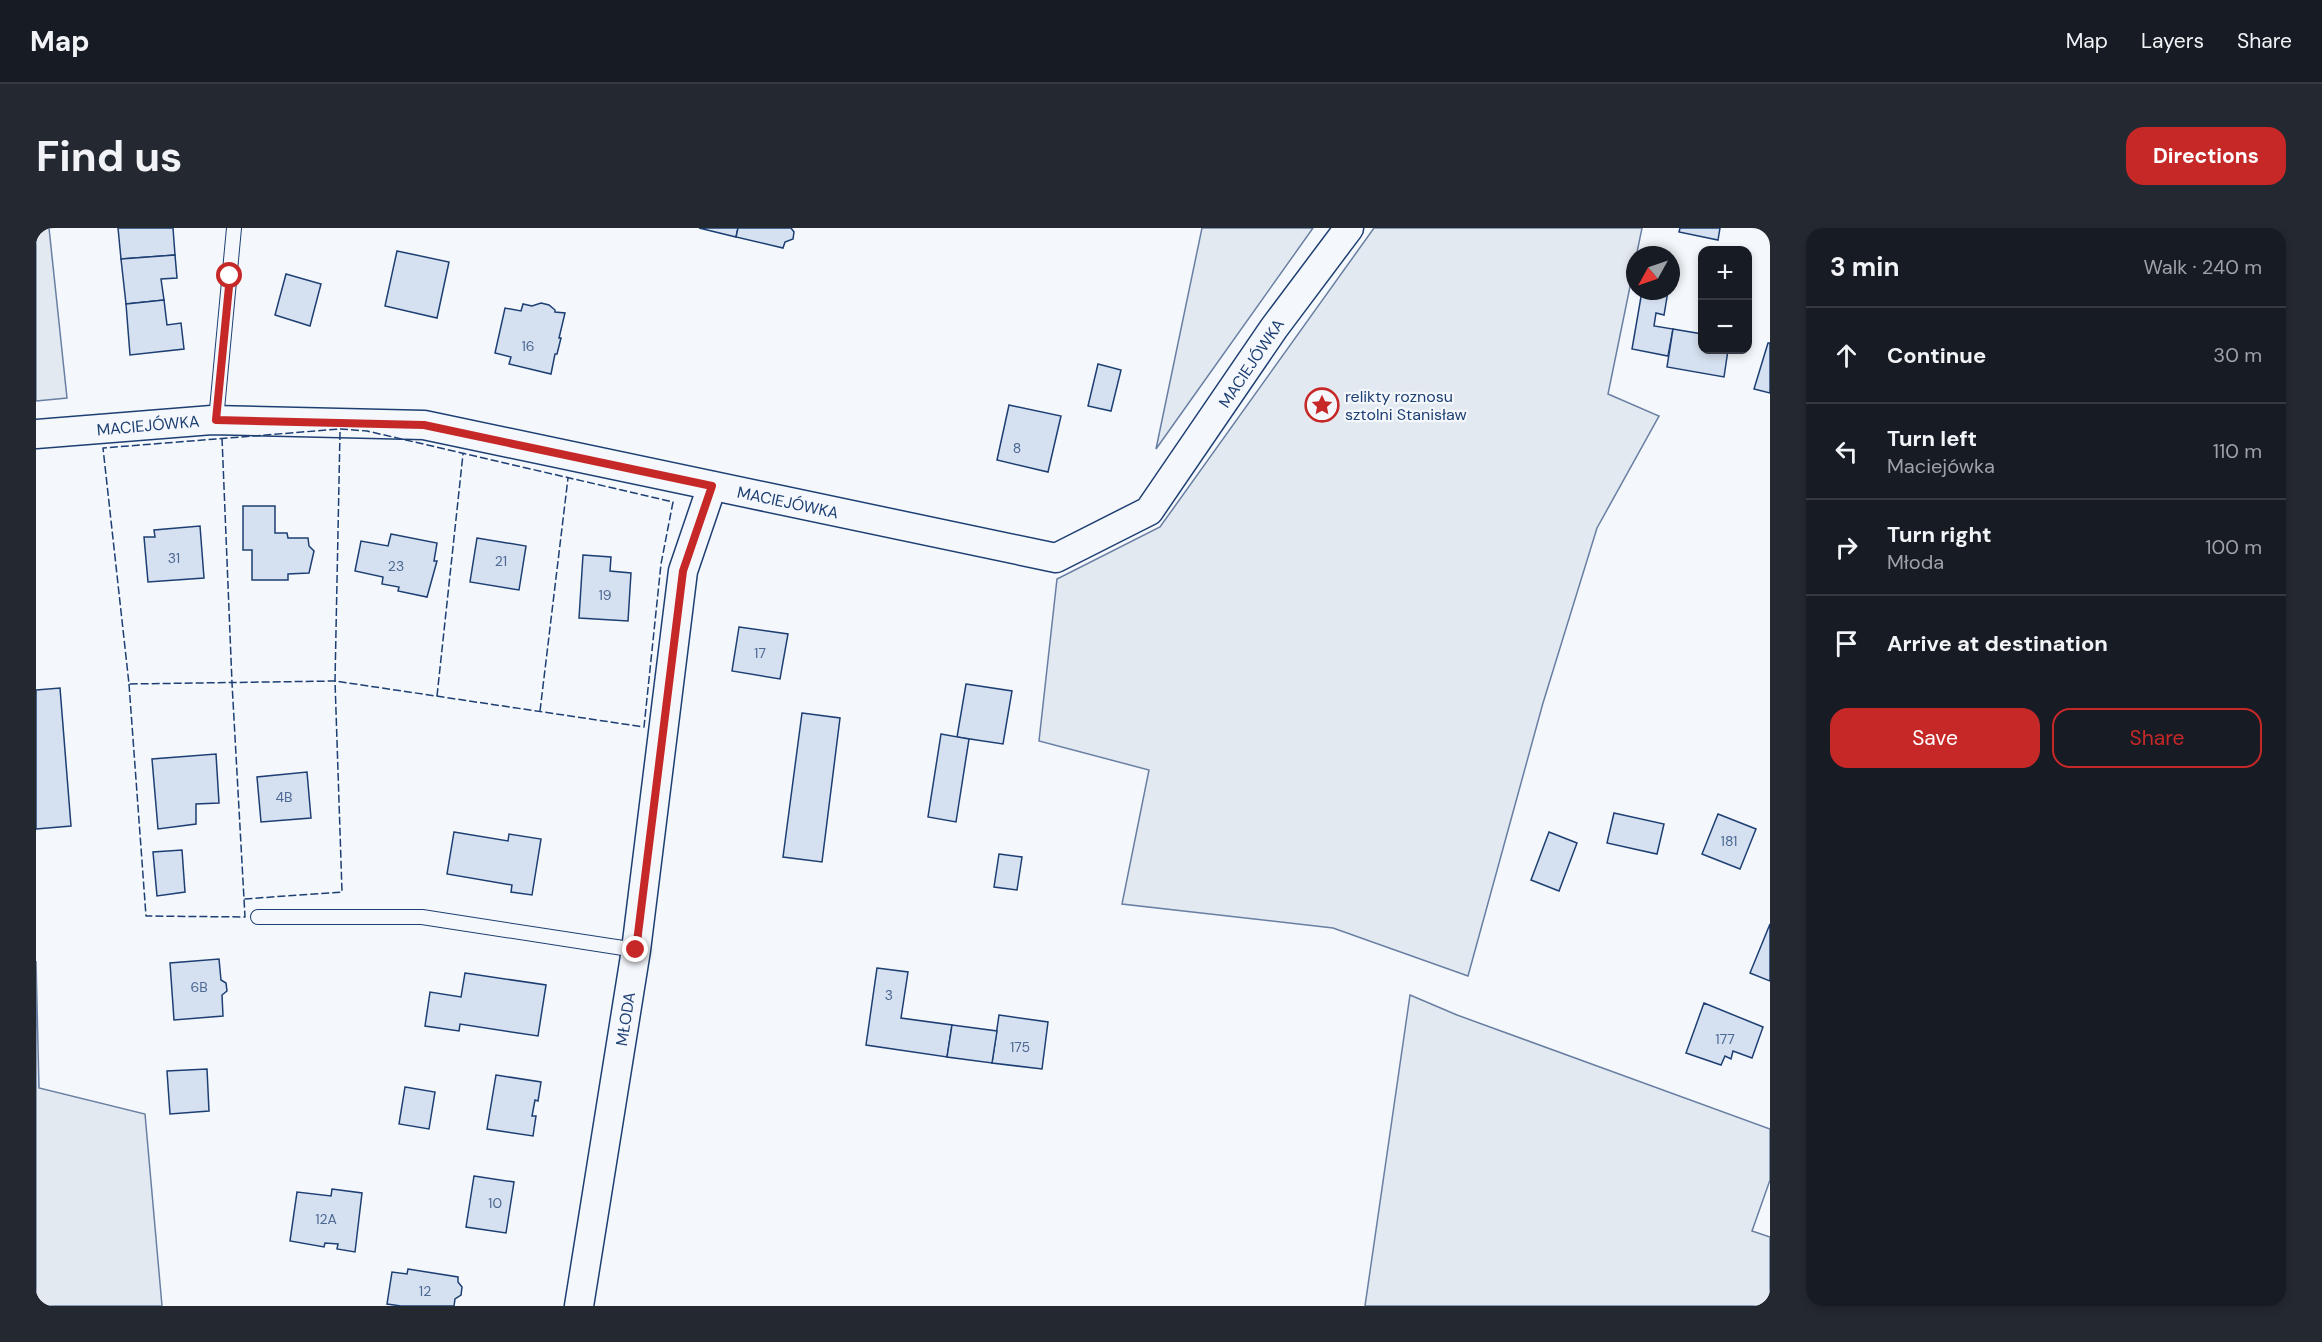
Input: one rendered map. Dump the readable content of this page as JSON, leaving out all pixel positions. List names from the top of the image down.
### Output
{
  "streets": {
    "street": ["MACIEJÓWKA", "MŁODA"]
  },
  "crossings": [
    ["MACIEJÓWKA", "MŁODA"]
  ],
  "places": {
    "place": ["relikty roznosu sztolni Stanisław"]
  },
  "house_numbers": [
    "16",
    "8",
    "31",
    "21",
    "23",
    "19",
    "17",
    "4B",
    "181",
    "6B",
    "3",
    "177",
    "175",
    "10",
    "12A",
    "12"
  ],
  "north": "bottom left",
  "page": {
    "header": "Map",
    "nav": ["Map", "Layers", "Share"],
    "buttons": [
      "Directions",
      ["Save", "Share"]
    ],
    "title": "Find us",
    "heading": ["3 min", "Walk · 240 m"],
    "map_buttons": ["+", "−"],
    "list": [
      ["Continue", "30 m"],
      ["Turn left", "Maciejówka", "110 m"],
      ["Turn right", "Młoda", "100 m"],
      "Arrive at destination"
    ]
  }
}
